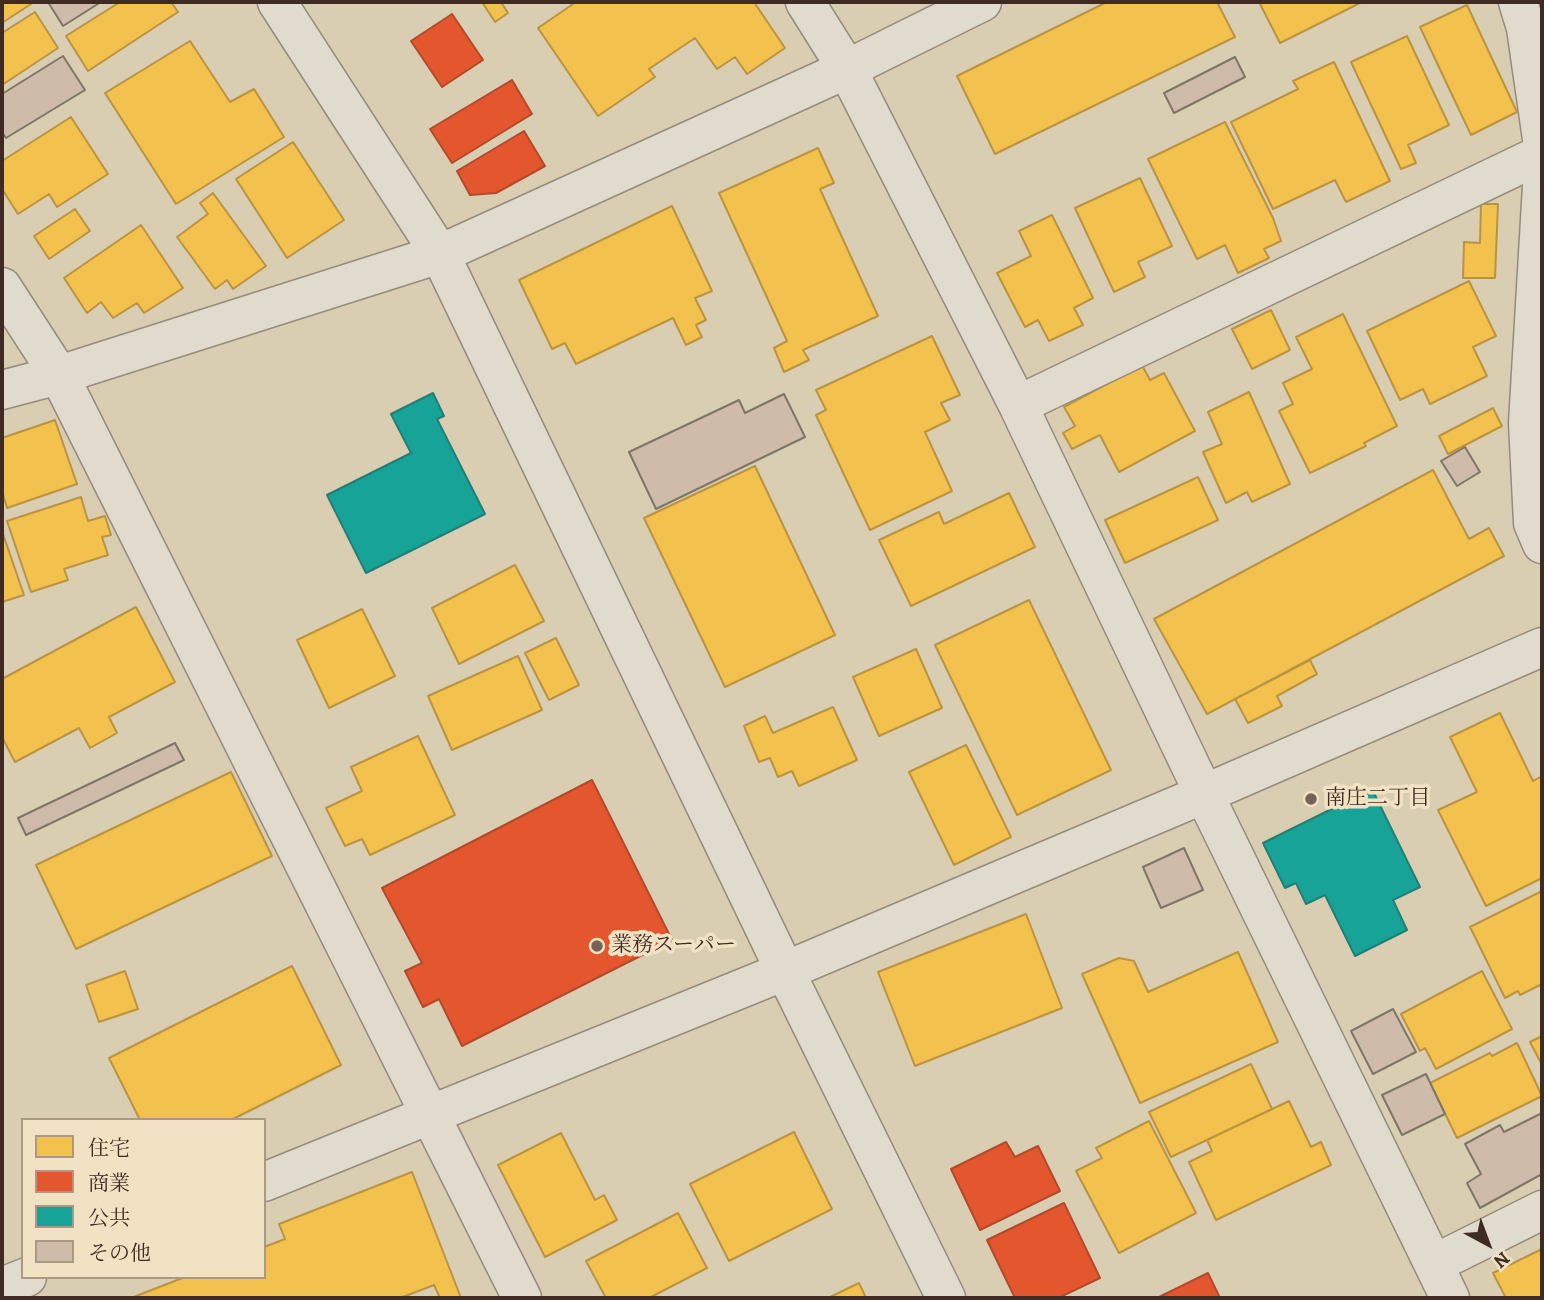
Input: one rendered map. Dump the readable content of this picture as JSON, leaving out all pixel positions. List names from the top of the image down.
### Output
{
  "places": ["南庄二丁目", "業務スーパー"],
  "legend": [
    "住宅",
    "商業",
    "公共",
    "その他"
  ],
  "north": "bottom right"
}
